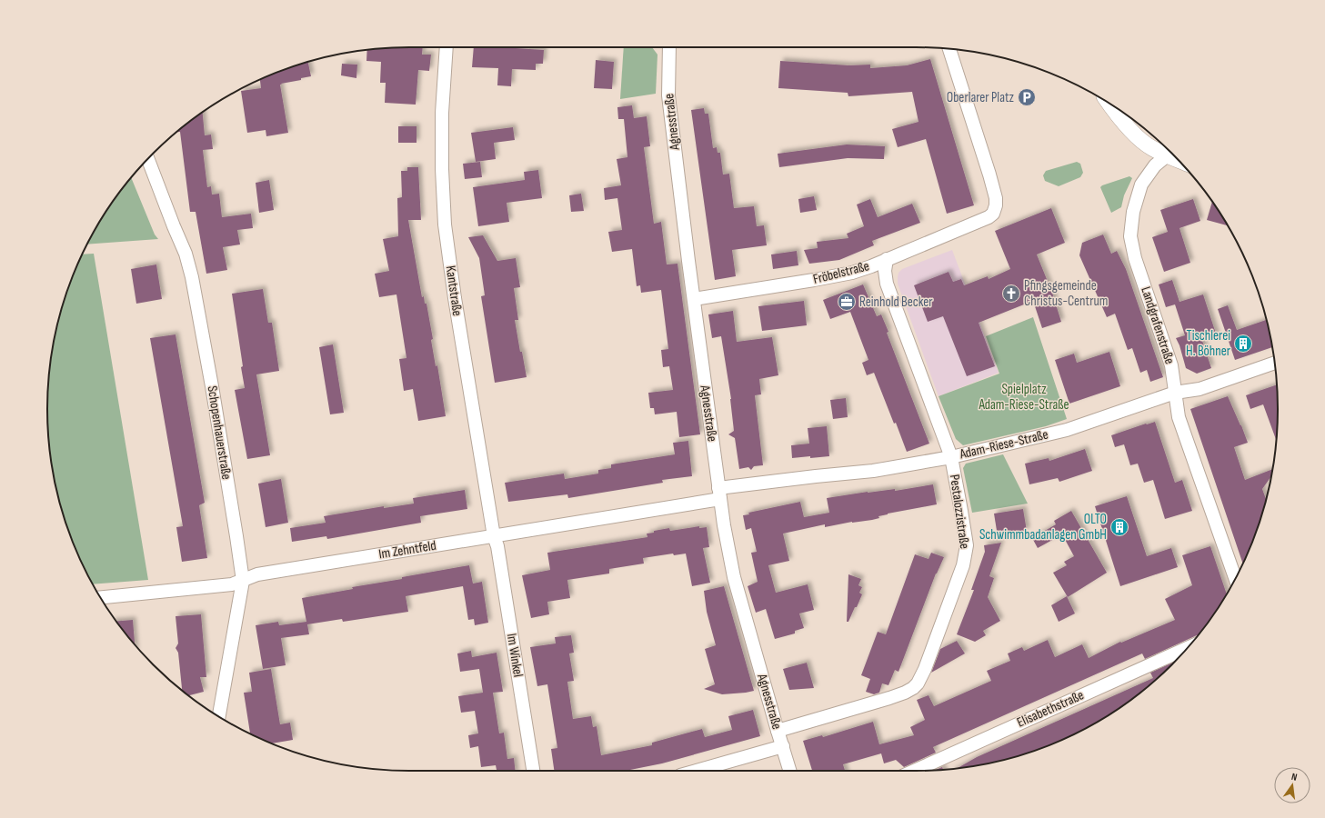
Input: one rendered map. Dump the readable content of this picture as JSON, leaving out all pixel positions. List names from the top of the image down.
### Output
{
  "streets": {
    "street": [
      "Agnesstraße",
      "Fröbelstraße",
      "Kantstraße",
      "Landgrafenstraße",
      "Schopenhauerstraße",
      "Adam-Riese-Straße",
      "Pestalozzistraße",
      "Im Zehntfeld",
      "Im Winkel",
      "Elisabethstraße"
    ]
  },
  "crossings": [
    ["Agnesstraße", "Fröbelstraße"],
    ["Agnesstraße", "Adam-Riese-Straße"],
    ["Agnesstraße", "Pestalozzistraße"],
    ["Agnesstraße", "Im Zehntfeld"],
    ["Fröbelstraße", "Pestalozzistraße"],
    ["Kantstraße", "Im Zehntfeld"],
    ["Kantstraße", "Im Winkel"],
    ["Landgrafenstraße", "Adam-Riese-Straße"],
    ["Schopenhauerstraße", "Im Zehntfeld"],
    ["Adam-Riese-Straße", "Pestalozzistraße"],
    ["Adam-Riese-Straße", "Im Zehntfeld"],
    ["Im Zehntfeld", "Im Winkel"]
  ],
  "parks": ["Spielplatz Adam-Riese-Straße"],
  "places": {
    "parking": ["Oberlarer Platz"],
    "church": ["Pfingsgemeinde Christus-Centrum"],
    "office": ["Reinhold Becker"],
    "building": ["Tischlerei H. Böhner", "OLTO Schwimmbadanlagen GmbH"]
  },
  "north": "top"
}
